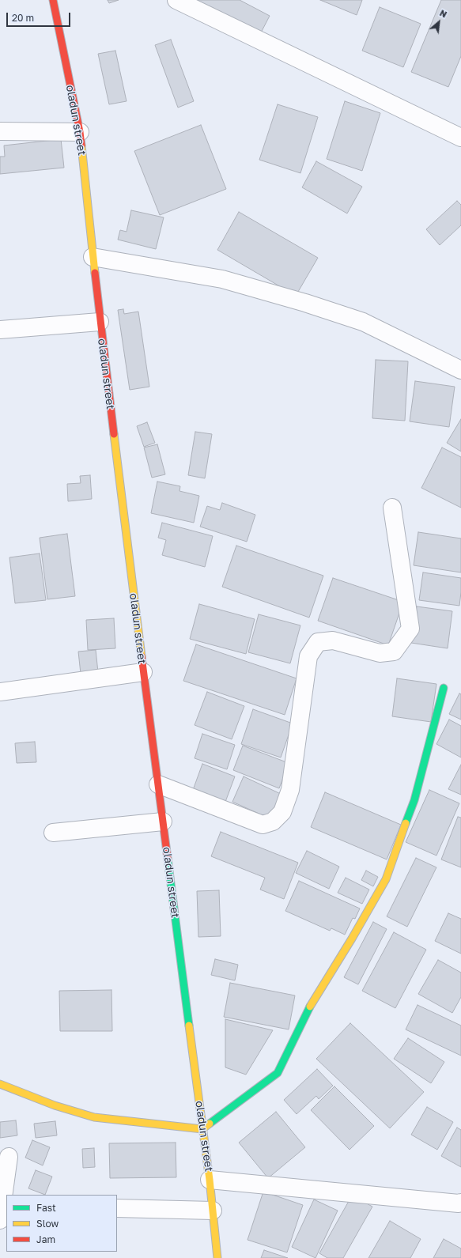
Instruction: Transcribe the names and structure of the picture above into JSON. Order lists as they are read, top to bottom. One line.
{"streets":{"street":["oladun street"]},"legend":["Fast","Slow","Jam"],"scale_bar":"20 m","north":"top right"}
